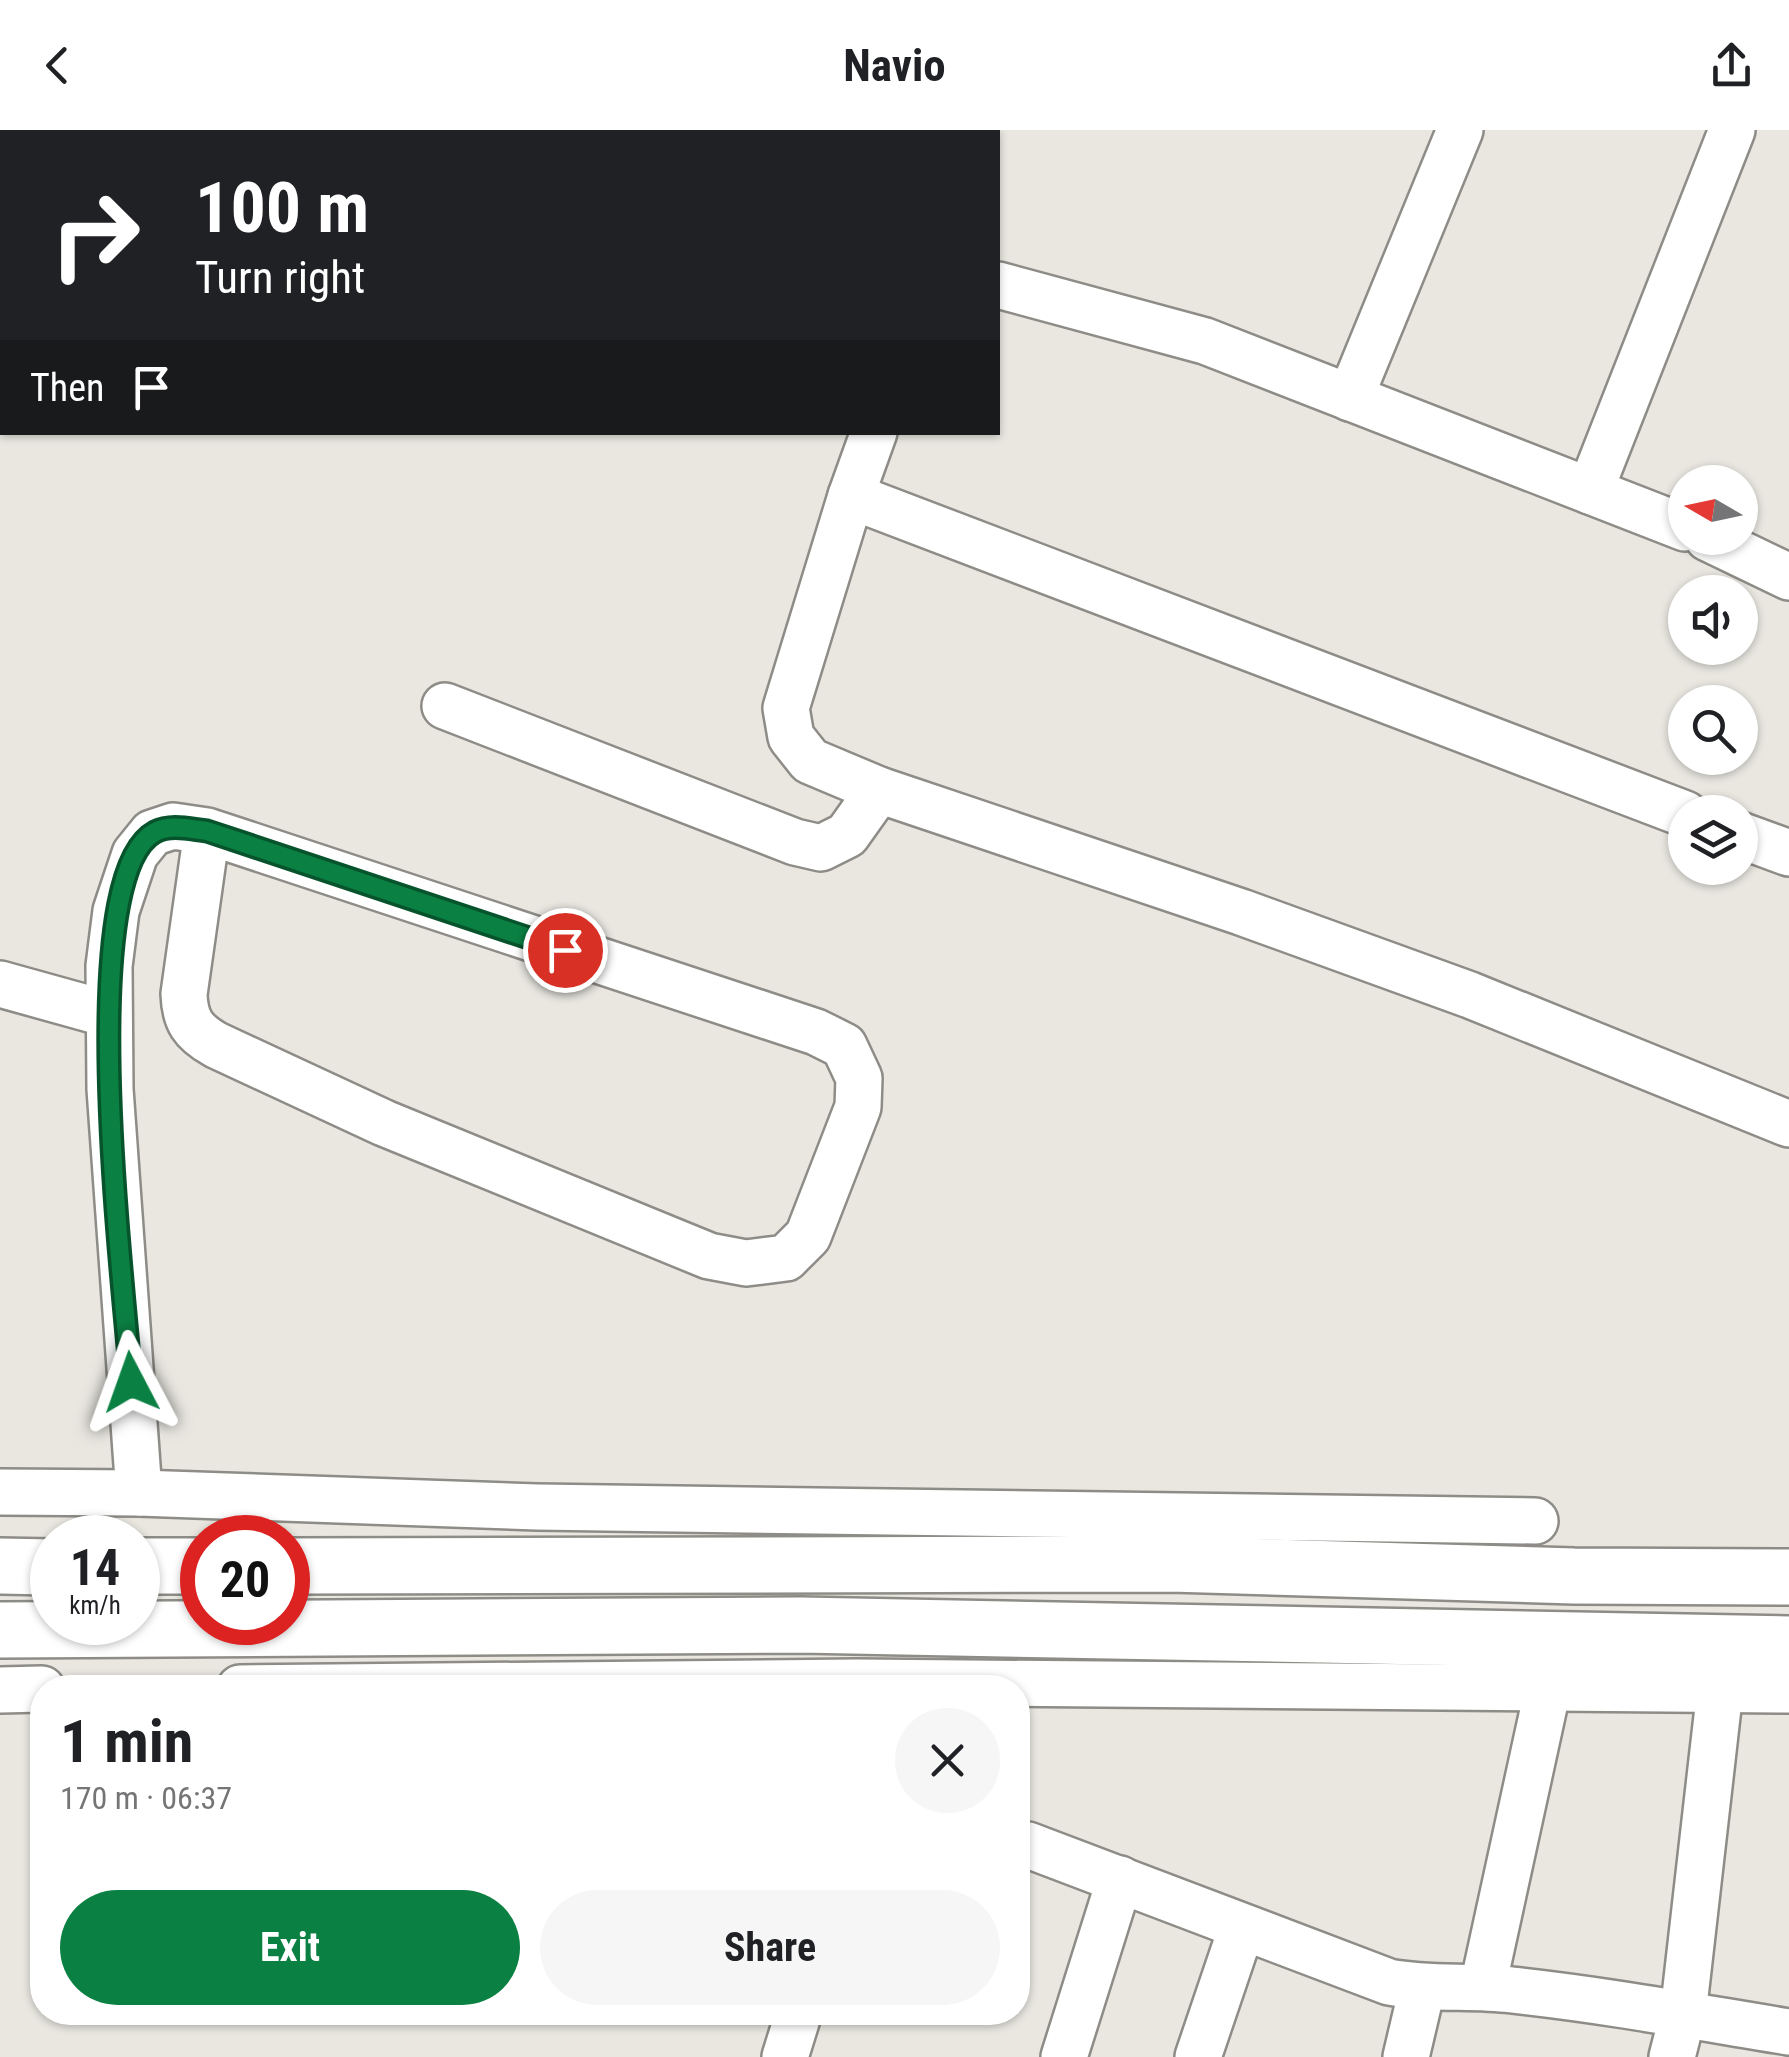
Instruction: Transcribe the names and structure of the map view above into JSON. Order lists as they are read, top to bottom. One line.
{"north":"left","page":{"header":"Navio","turn":["100 m","Turn right"],"then":"Then","speed":"14 km/h","limit":"20","heading":["1 min","170 m · 06:37"],"buttons":["Exit","Share"]}}
